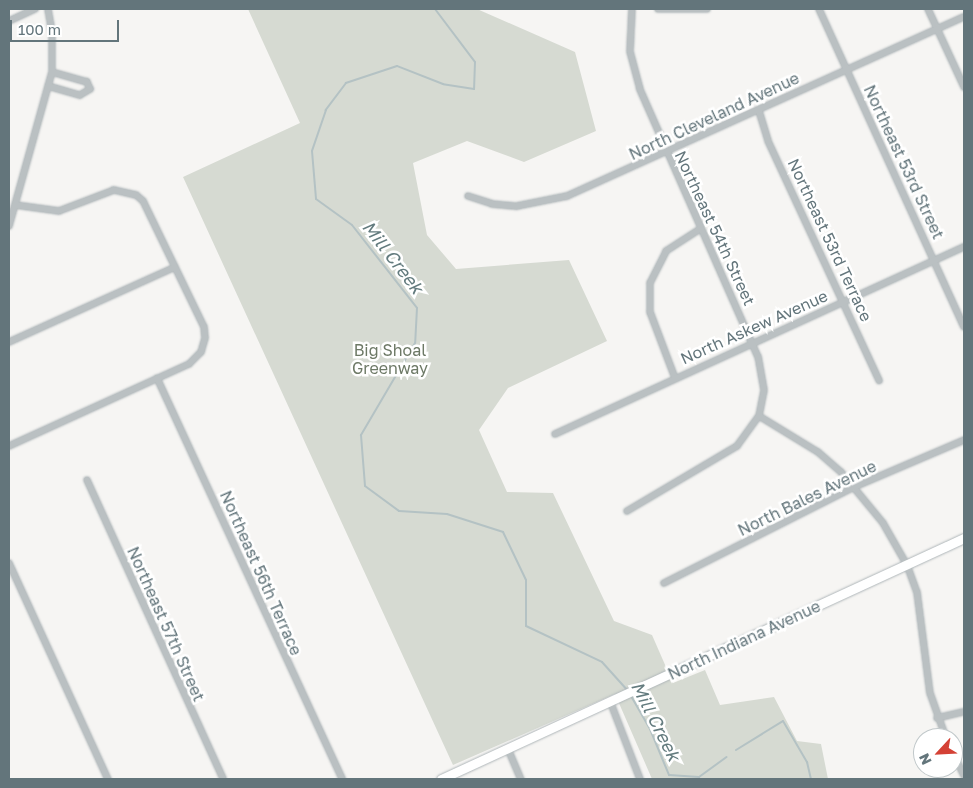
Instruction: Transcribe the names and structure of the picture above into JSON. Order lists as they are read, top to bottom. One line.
{"streets":{"street":["North Cleveland Avenue","Northeast 53rd Street","Northeast 54th Street","Northeast 53rd Terrace","North Askew Avenue","North Bales Avenue","Northeast 56th Terrace","Northeast 57th Street","North Indiana Avenue"]},"crossings":[["North Cleveland Avenue","Northeast 53rd Street"],["North Cleveland Avenue","Northeast 54th Street"],["North Cleveland Avenue","Northeast 53rd Terrace"],["Northeast 53rd Street","North Askew Avenue"],["Northeast 54th Street","North Askew Avenue"],["Northeast 53rd Terrace","North Askew Avenue"]],"water":["Mill Creek"],"parks":["Big Shoal Greenway"],"scale_bar":"100 m","north":"bottom left"}
